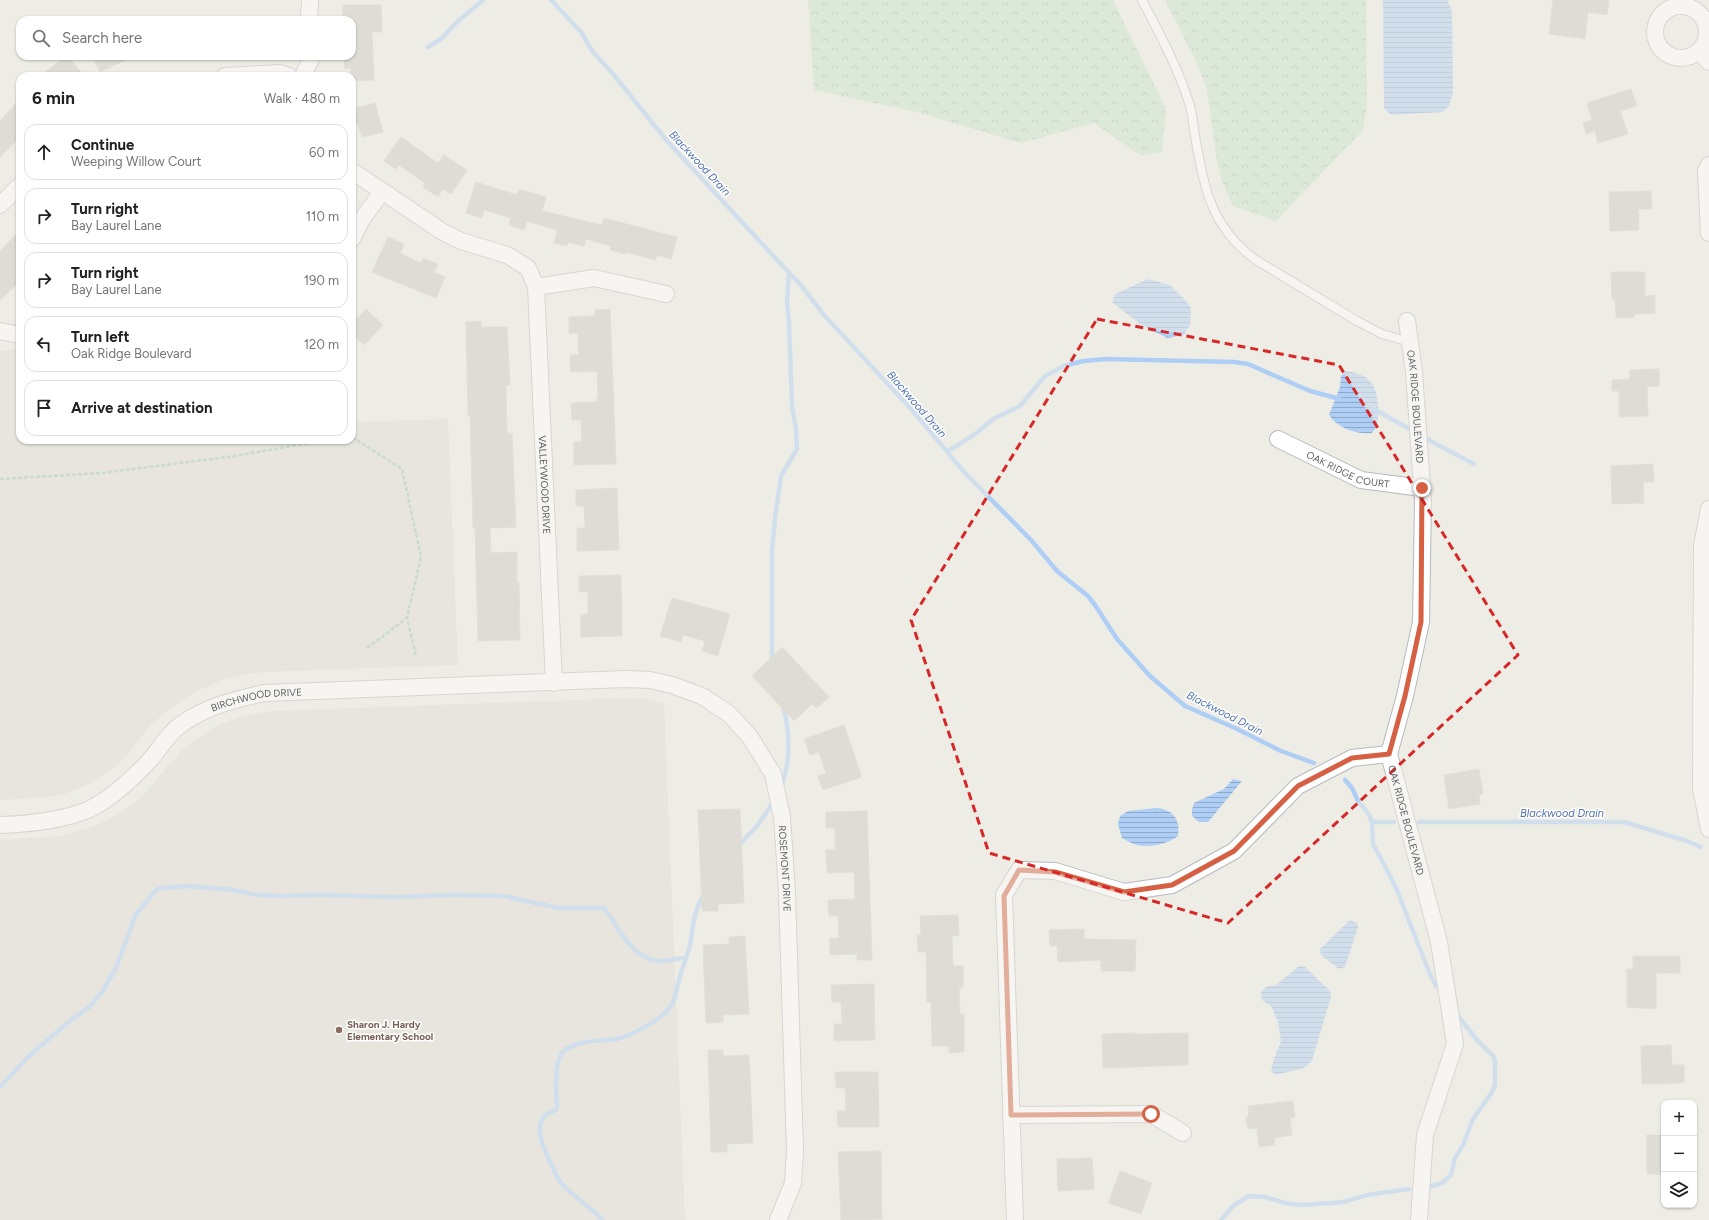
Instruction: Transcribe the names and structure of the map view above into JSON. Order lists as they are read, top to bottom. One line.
{"streets":{"street":["OAK RIDGE BOULEVARD","OAK RIDGE COURT","VALLEYWOOD DRIVE","BIRCHWOOD DRIVE","ROSEMONT DRIVE"]},"crossings":[["OAK RIDGE BOULEVARD","OAK RIDGE COURT"],["VALLEYWOOD DRIVE","BIRCHWOOD DRIVE"],["VALLEYWOOD DRIVE","ROSEMONT DRIVE"],["BIRCHWOOD DRIVE","ROSEMONT DRIVE"]],"water":["Blackwood Drain"],"places":["Sharon J. Hardy Elementary School"],"page":{"search":"Search here","heading":["6 min","Walk · 480 m"],"list":[["Continue","Weeping Willow Court","60 m"],["Turn right","Bay Laurel Lane","110 m"],["Turn right","Bay Laurel Lane","190 m"],["Turn left","Oak Ridge Boulevard","120 m"],"Arrive at destination"],"map_buttons":["+","−"]}}
